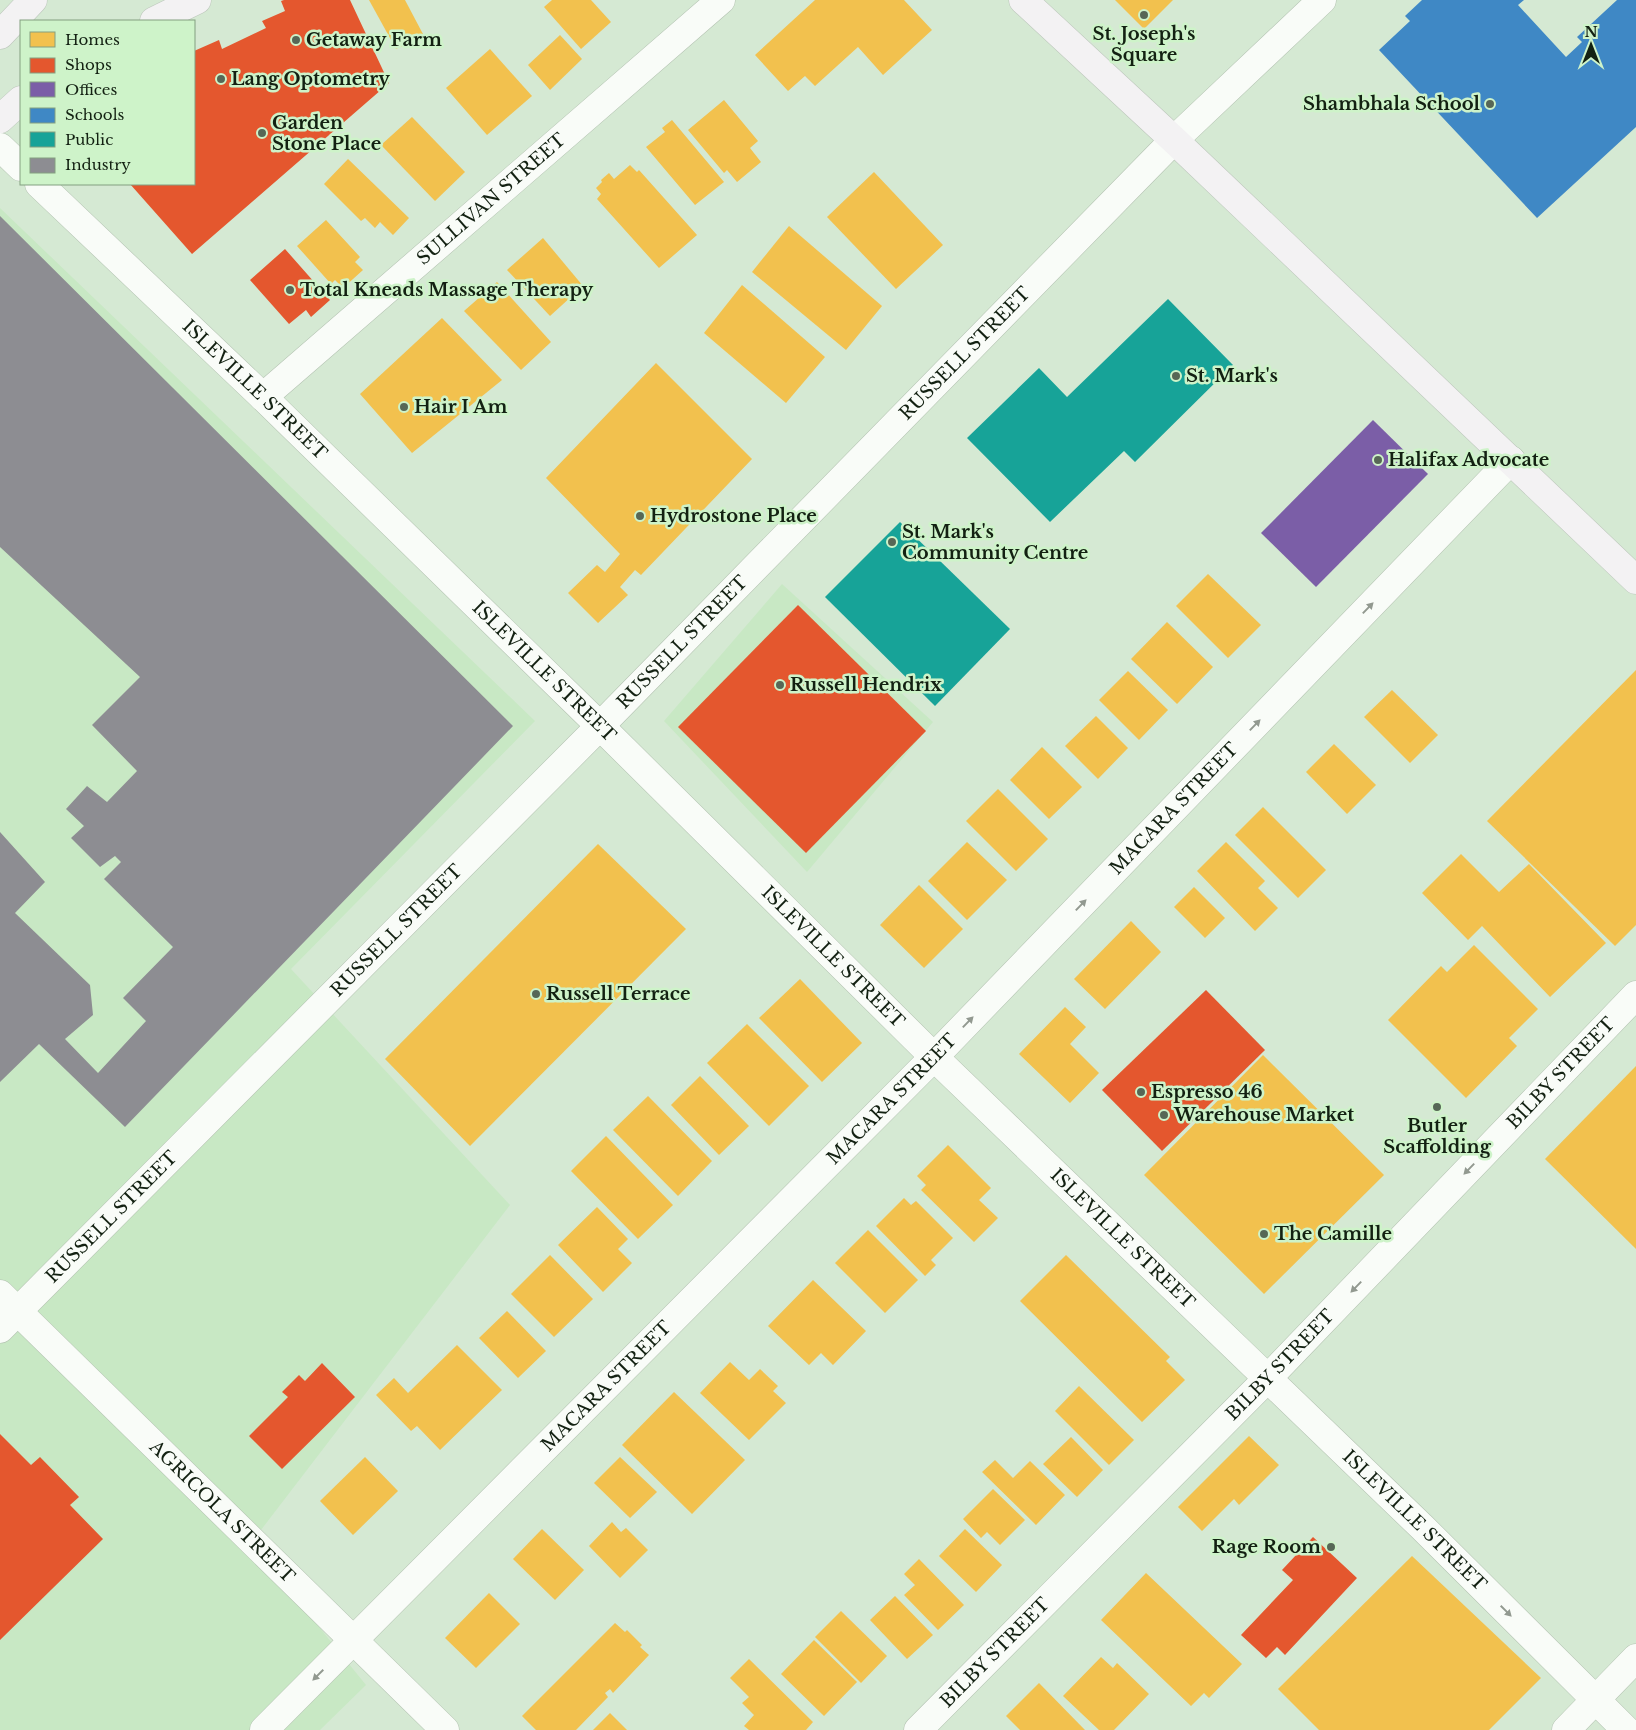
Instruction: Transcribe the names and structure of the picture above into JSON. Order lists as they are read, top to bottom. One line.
{"streets":{"street":["SULLIVAN STREET","RUSSELL STREET","ISLEVILLE STREET","MACARA STREET","BILBY STREET","AGRICOLA STREET"]},"crossings":[["SULLIVAN STREET","ISLEVILLE STREET"],["RUSSELL STREET","ISLEVILLE STREET"],["RUSSELL STREET","AGRICOLA STREET"],["ISLEVILLE STREET","MACARA STREET"],["ISLEVILLE STREET","BILBY STREET"],["MACARA STREET","AGRICOLA STREET"]],"one_way":["BILBY STREET"],"places":["St. Joseph's Square","Getaway Farm","Lang Optometry","Shambhala School","Garden Stone Place","Total Kneads Massage Therapy","St. Mark's","Hair I Am","Halifax Advocate","Hydrostone Place","St. Mark's Community Centre","Russell Hendrix","Russell Terrace","Espresso 46","Butler Scaffolding","Warehouse Market","The Camille","Rage Room"],"legend":["Homes","Shops","Offices","Schools","Public","Industry"],"north":"top"}
